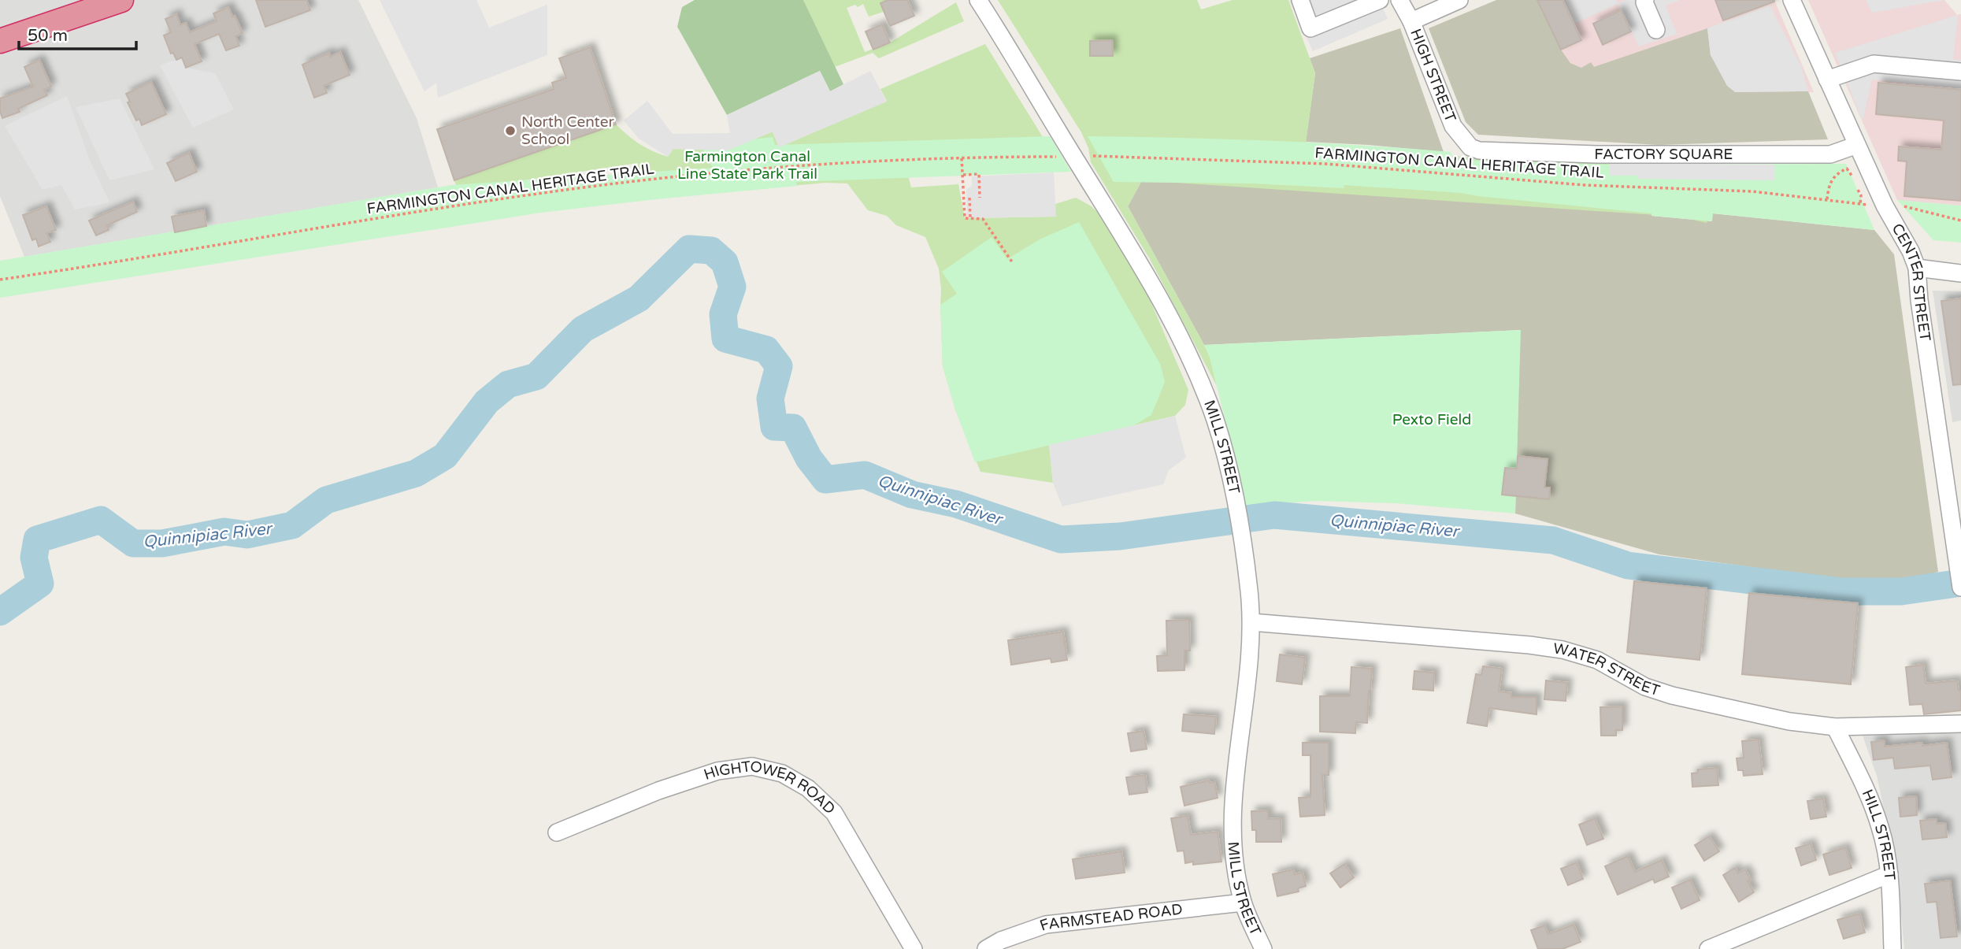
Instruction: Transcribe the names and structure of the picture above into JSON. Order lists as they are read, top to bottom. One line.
{"streets":{"street":["HIGH STREET","FACTORY SQUARE","CENTER STREET","MILL STREET","WATER STREET","HIGHTOWER ROAD","HILL STREET","FARMSTEAD ROAD"],"path":["FARMINGTON CANAL HERITAGE TRAIL"]},"crossings":[["HIGH STREET","FACTORY SQUARE"],["FACTORY SQUARE","CENTER STREET"],["MILL STREET","WATER STREET"],["MILL STREET","FARMSTEAD ROAD"],["WATER STREET","HILL STREET"]],"water":["Quinnipiac River"],"parks":["Farmington Canal Line State Park Trail","Pexto Field"],"places":["North Center School"],"scale_bar":"50 m"}
